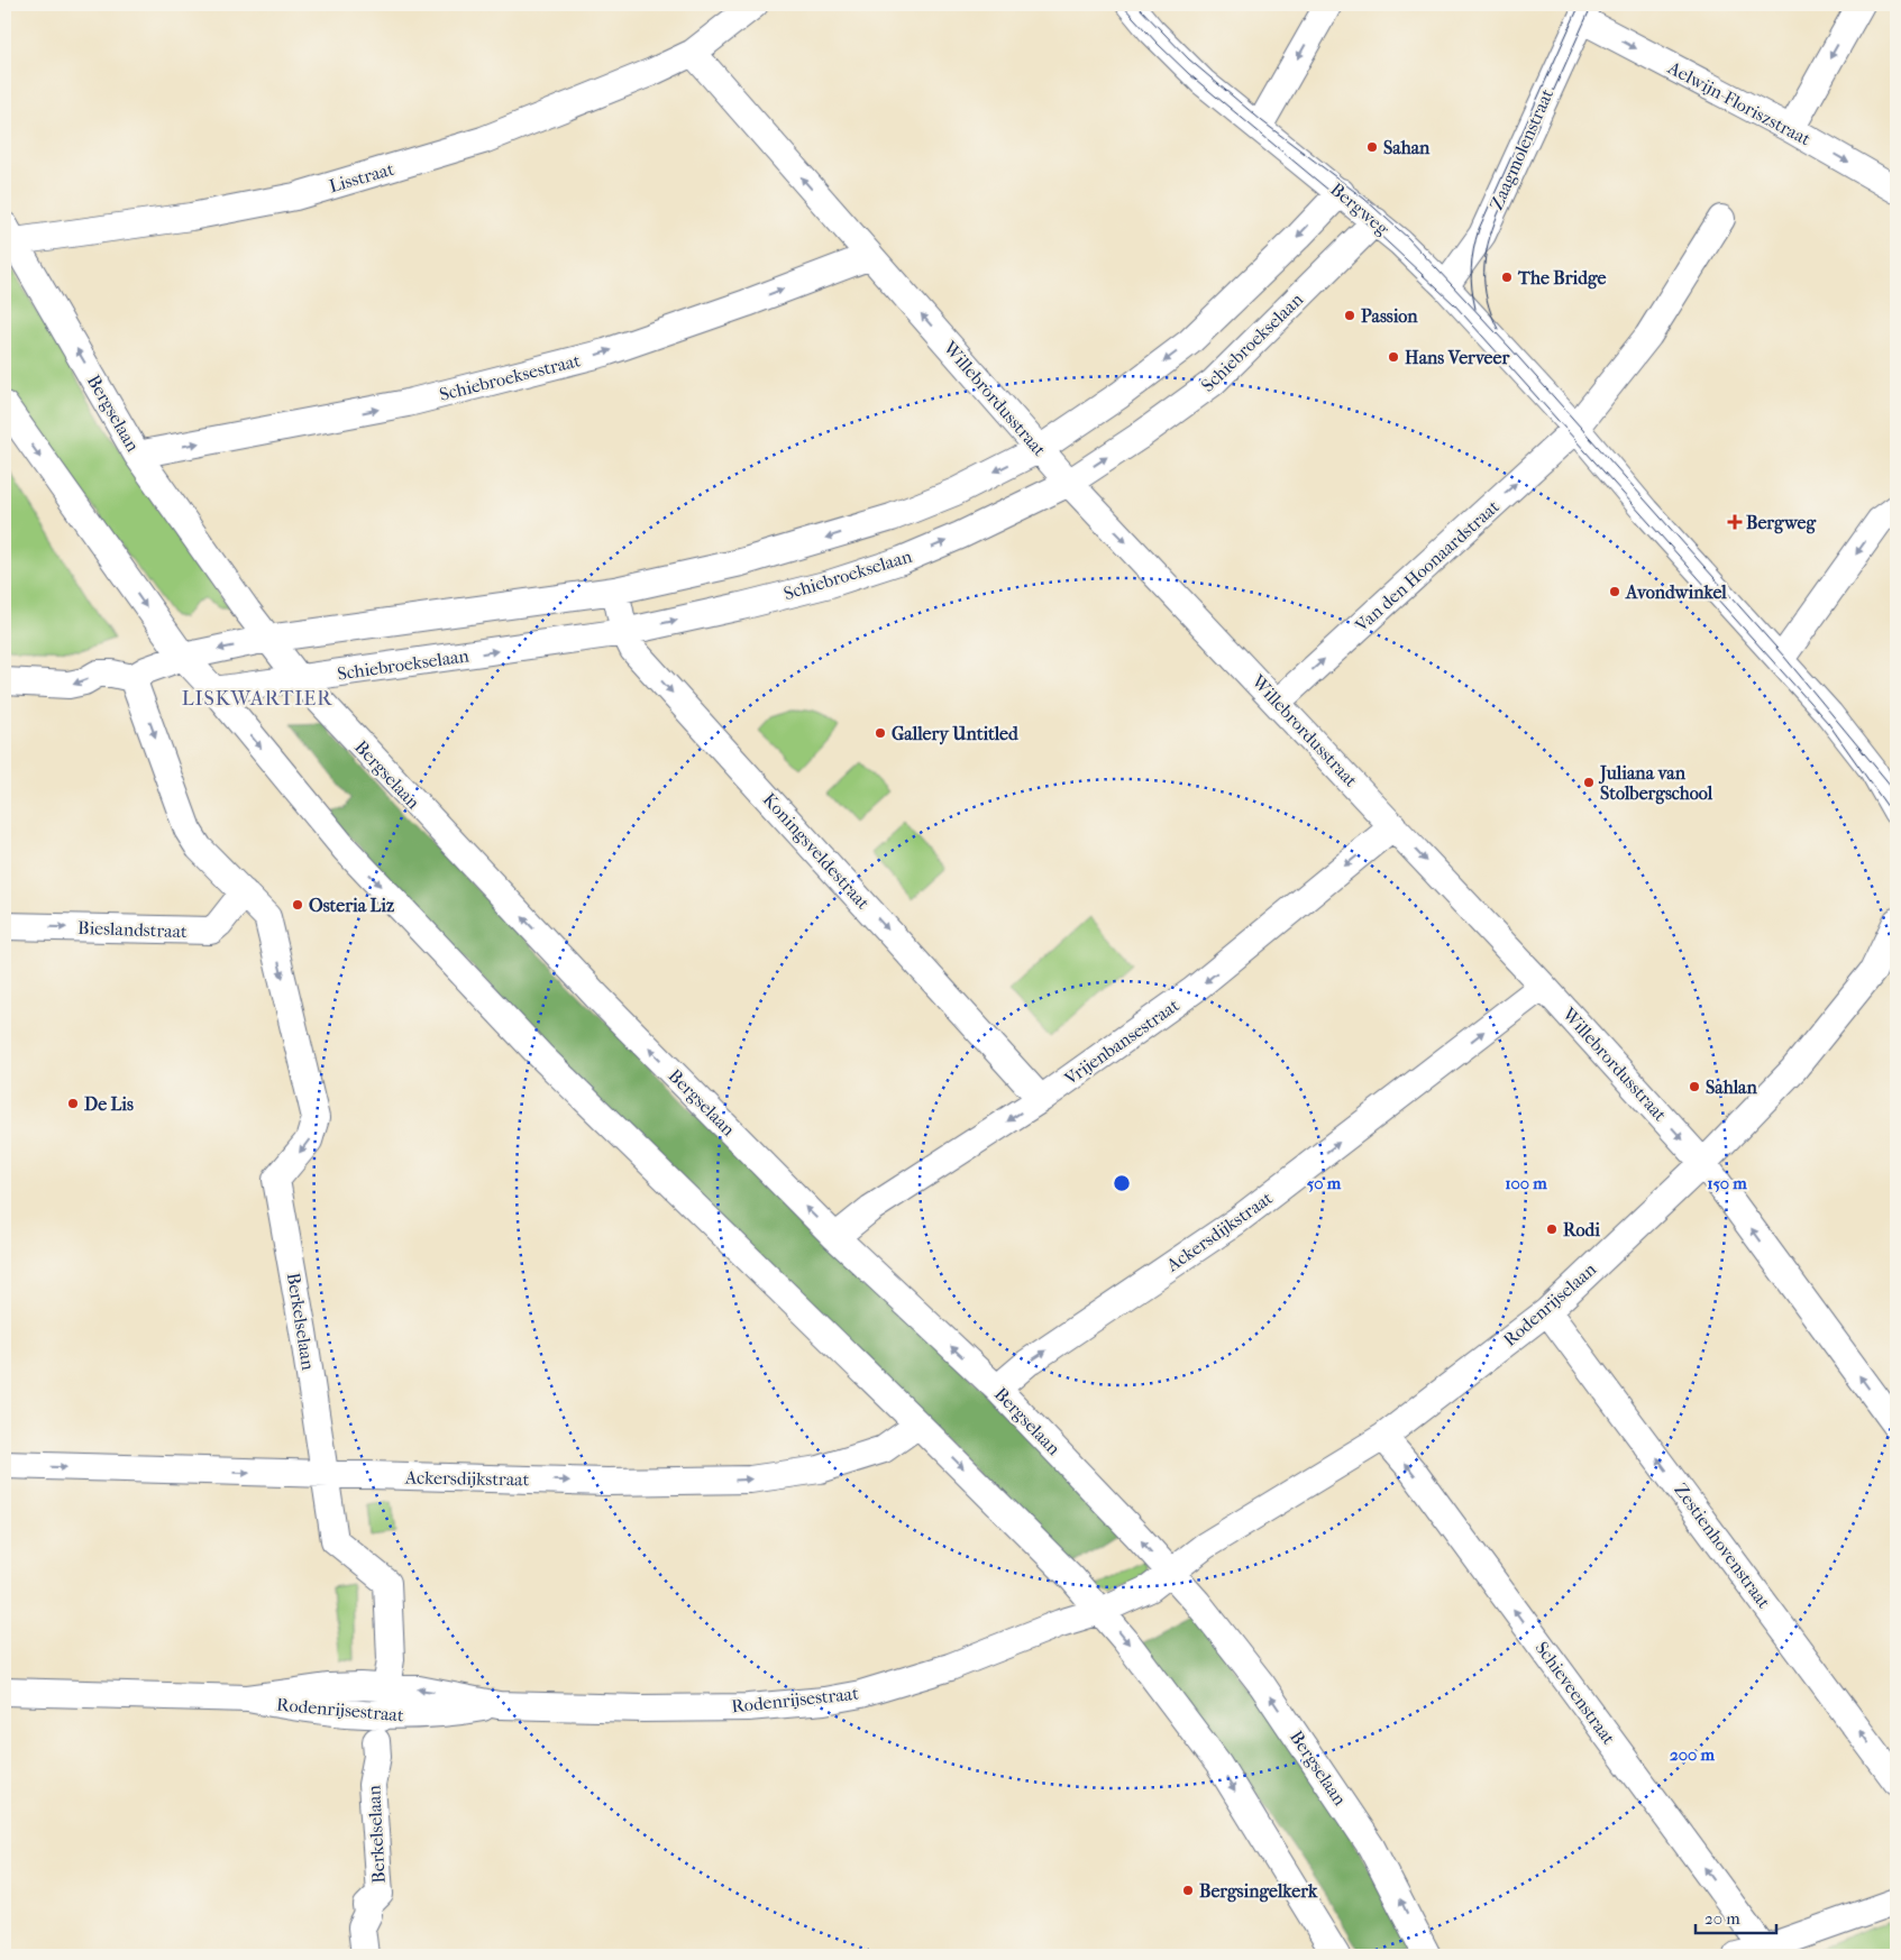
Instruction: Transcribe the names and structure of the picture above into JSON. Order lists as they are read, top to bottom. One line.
{"streets":{"street":["Aelwijn-Floriszstraat","Zaagmolenstraat","Lisstraat","Bergweg","Schiebroekselaan","Schiebroeksestraat","Willebrordusstraat","Bergselaan","Van den Hoonaardstraat","Koningsveldestraat","Bieslandstraat","Vrijenbansestraat","Ackersdijkstraat","Rodenrijselaan","Berkelselaan","Zestienhovenstraat","Schieveenstraat","Rodenrijsestraat"]},"crossings":[["Aelwijn-Floriszstraat","Zaagmolenstraat"],["Zaagmolenstraat","Bergweg"],["Lisstraat","Willebrordusstraat"],["Lisstraat","Bergselaan"],["Bergweg","Schiebroekselaan"],["Bergweg","Van den Hoonaardstraat"],["Schiebroekselaan","Willebrordusstraat"],["Schiebroekselaan","Bergselaan"],["Schiebroekselaan","Koningsveldestraat"],["Schiebroeksestraat","Willebrordusstraat"],["Schiebroeksestraat","Bergselaan"],["Willebrordusstraat","Van den Hoonaardstraat"],["Willebrordusstraat","Vrijenbansestraat"],["Willebrordusstraat","Ackersdijkstraat"],["Willebrordusstraat","Rodenrijselaan"],["Bergselaan","Vrijenbansestraat"],["Bergselaan","Ackersdijkstraat"],["Bergselaan","Rodenrijselaan"],["Bergselaan","Rodenrijsestraat"],["Koningsveldestraat","Vrijenbansestraat"],["Bieslandstraat","Berkelselaan"],["Ackersdijkstraat","Berkelselaan"],["Rodenrijselaan","Zestienhovenstraat"],["Rodenrijselaan","Schieveenstraat"],["Rodenrijselaan","Rodenrijsestraat"],["Berkelselaan","Rodenrijsestraat"]],"one_way":["Aelwijn-Floriszstraat","Van den Hoonaardstraat","Koningsveldestraat","Bieslandstraat","Vrijenbansestraat","Ackersdijkstraat","Berkelselaan","Zestienhovenstraat","Schieveenstraat"],"districts":["LISKWARTIER"],"places":{"other":["Sahan","The Bridge","Passion","Hans Verveer","Avondwinkel","Gallery Untitled","Juliana van Stolbergschool","Osteria Liz","Sahlan","De Lis","Rodi","Bergsingelkerk"],"health":["Bergweg"]},"scale_bar":"20 m","rings":["50 m","100 m","150 m","200 m"]}
